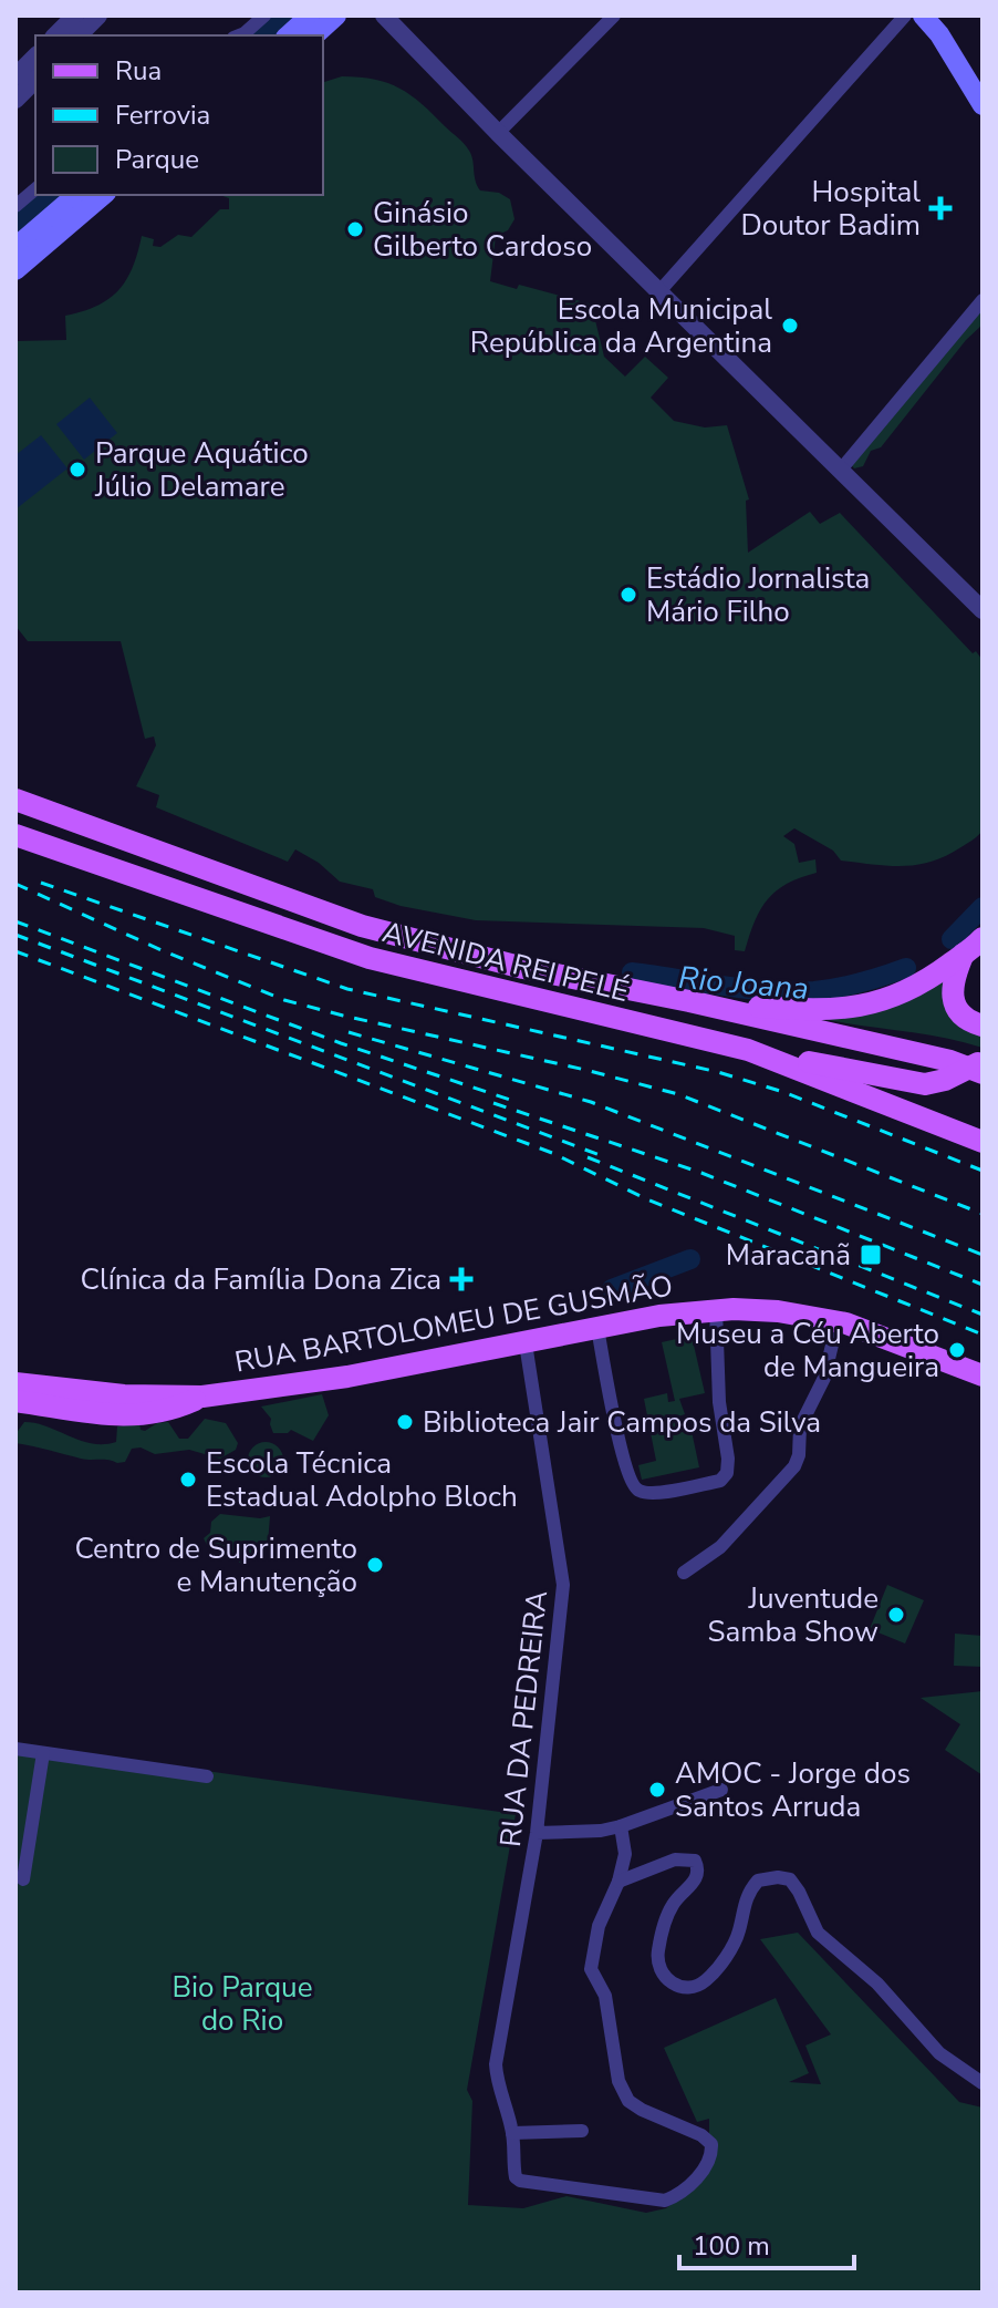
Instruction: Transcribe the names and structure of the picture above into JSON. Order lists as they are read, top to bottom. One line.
{"streets":{"main road":["AVENIDA REI PELÉ","RUA BARTOLOMEU DE GUSMÃO"],"street":["RUA DA PEDREIRA"]},"crossings":[["RUA BARTOLOMEU DE GUSMÃO","RUA DA PEDREIRA"]],"water":["Rio Joana"],"parks":["Bio Parque do Rio"],"places":{"health":["Hospital Doutor Badim","Clínica da Família Dona Zica"],"other":["Ginásio Gilberto Cardoso","Escola Municipal República da Argentina","Parque Aquático Júlio Delamare","Estádio Jornalista Mário Filho","Museu a Céu Aberto de Mangueira","Biblioteca Jair Campos da Silva","Escola Técnica Estadual Adolpho Bloch","Centro de Suprimento e Manutenção","Juventude Samba Show","AMOC - Jorge dos Santos Arruda"],"transit":["Maracanã"]},"legend":["Rua","Ferrovia","Parque"],"scale_bar":"100 m"}
